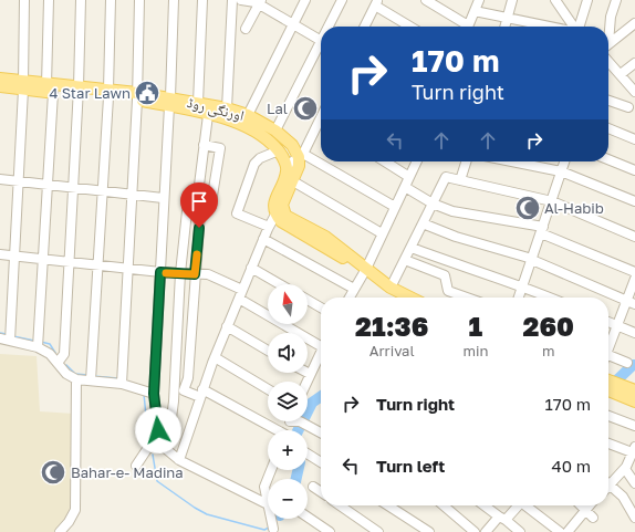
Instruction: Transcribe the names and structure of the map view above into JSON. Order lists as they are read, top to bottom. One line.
{"streets":{"main road":["اورنگی روڈ"]},"places":{"public building":["4 Star Lawn"],"mosque":["Lal","Al-Habib","Bahar-e- Madina"]},"north":"top","page":{"turn":["170 m","Turn right"],"map_buttons":["+","−"],"eta":["21:36","Arrival","1","min","260","m"],"list":[{"name":"Turn right","value":"170 m"},{"name":"Turn left","value":"40 m"}]}}
